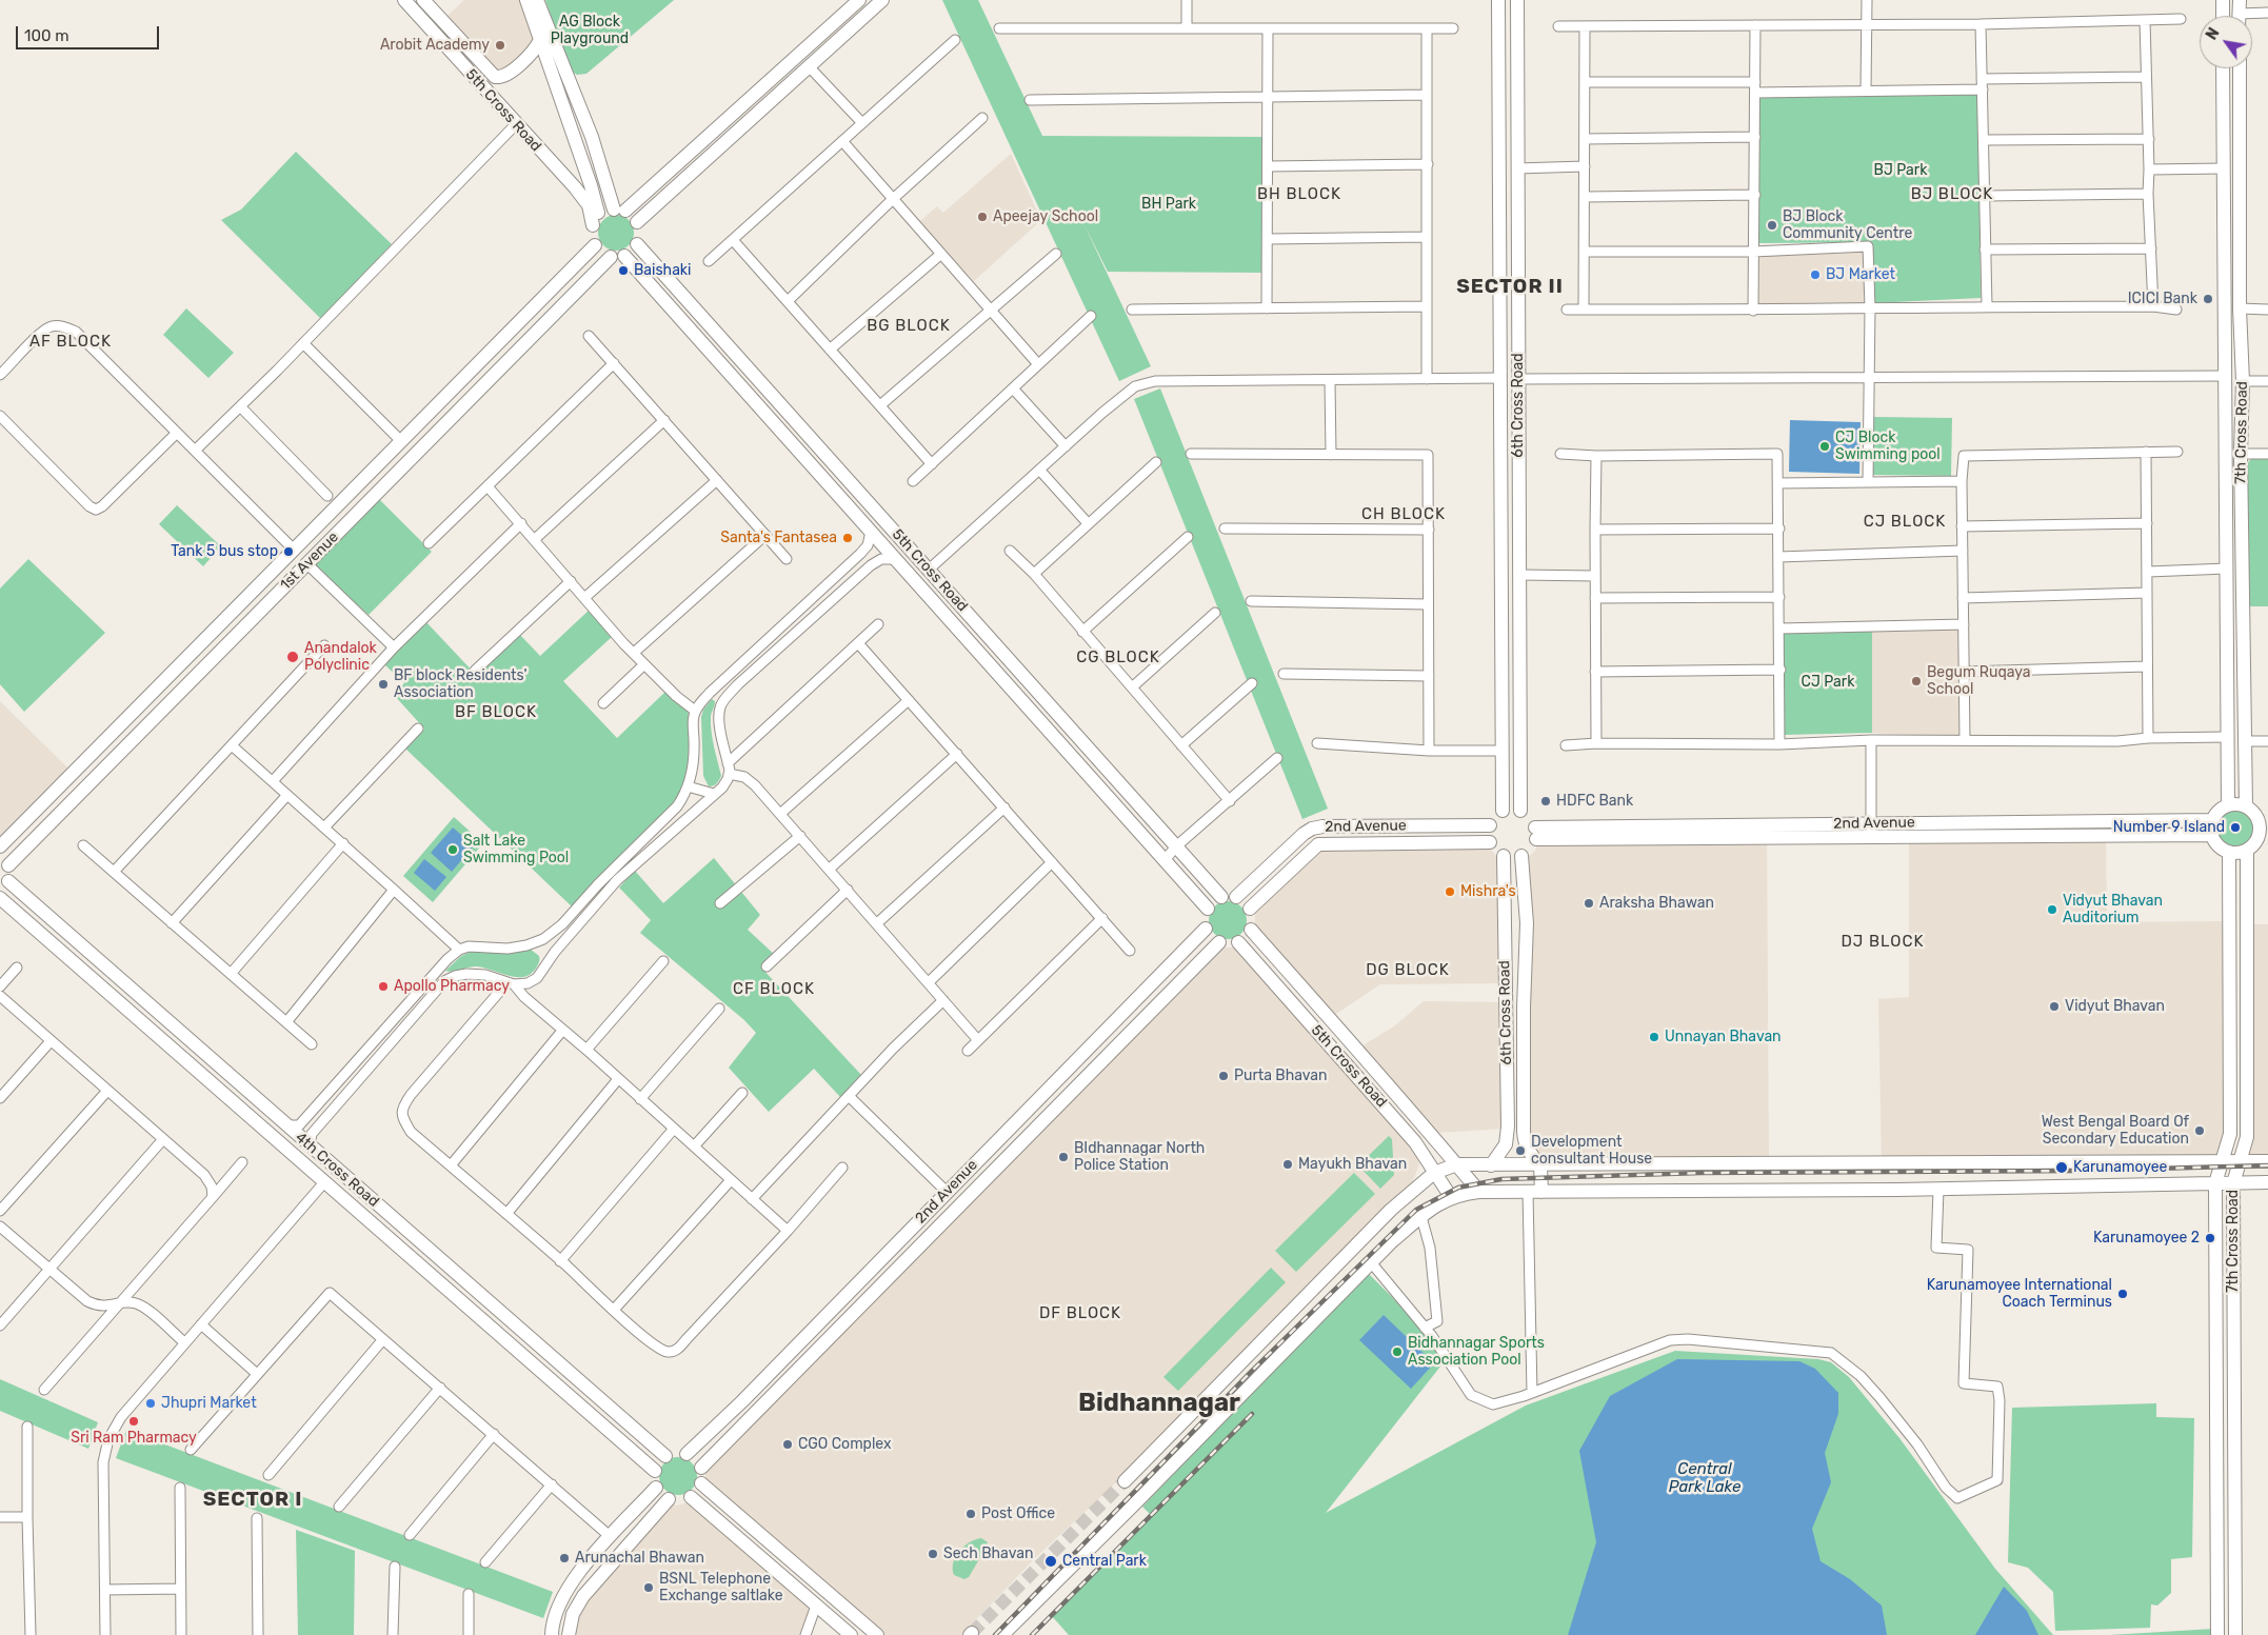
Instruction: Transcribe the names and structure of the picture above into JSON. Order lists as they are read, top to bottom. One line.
{"streets":{"street":["5th Cross Road","6th Cross Road","7th Cross Road","1st Avenue","2nd Avenue","4th Cross Road"]},"crossings":[["5th Cross Road","1st Avenue"],["5th Cross Road","2nd Avenue"],["6th Cross Road","2nd Avenue"],["7th Cross Road","2nd Avenue"],["2nd Avenue","4th Cross Road"]],"districts":["BH BLOCK","BJ BLOCK","SECTOR II","BG BLOCK","AF BLOCK","CH BLOCK","CJ BLOCK","CG BLOCK","BF BLOCK","DJ BLOCK","DG BLOCK","CF BLOCK","DF BLOCK","Bidhannagar","SECTOR I"],"water":["Central Park Lake"],"parks":["AG Block Playground","BJ Park","BH Park","CJ Park"],"places":["Arobit Academy","Apeejay School","BJ Block Community Centre","Baishaki","BJ Market","ICICI Bank","CJ Block Swimming pool","Santa's Fantasea","Tank 5 bus stop","Anandalok Polyclinic","Begum Ruqaya School","BF block Residents' Association","HDFC Bank","Number 9 Island","Salt Lake Swimming Pool","Mishra's","Araksha Bhawan","Vidyut Bhavan Auditorium","Apollo Pharmacy","Vidyut Bhavan","Unnayan Bhavan","Purta Bhavan","West Bengal Board Of Secondary Education","Development consultant House","BIdhannagar North Police Station","Mayukh Bhavan","Karunamoyee","Karunamoyee 2","Karunamoyee International Coach Terminus","Bidhannagar Sports Association Pool","Jhupri Market","Sri Ram Pharmacy","CGO Complex","Post Office","Sech Bhavan","Arunachal Bhawan","Central Park","BSNL Telephone Exchange saltlake"],"scale_bar":"100 m","north":"top left"}
